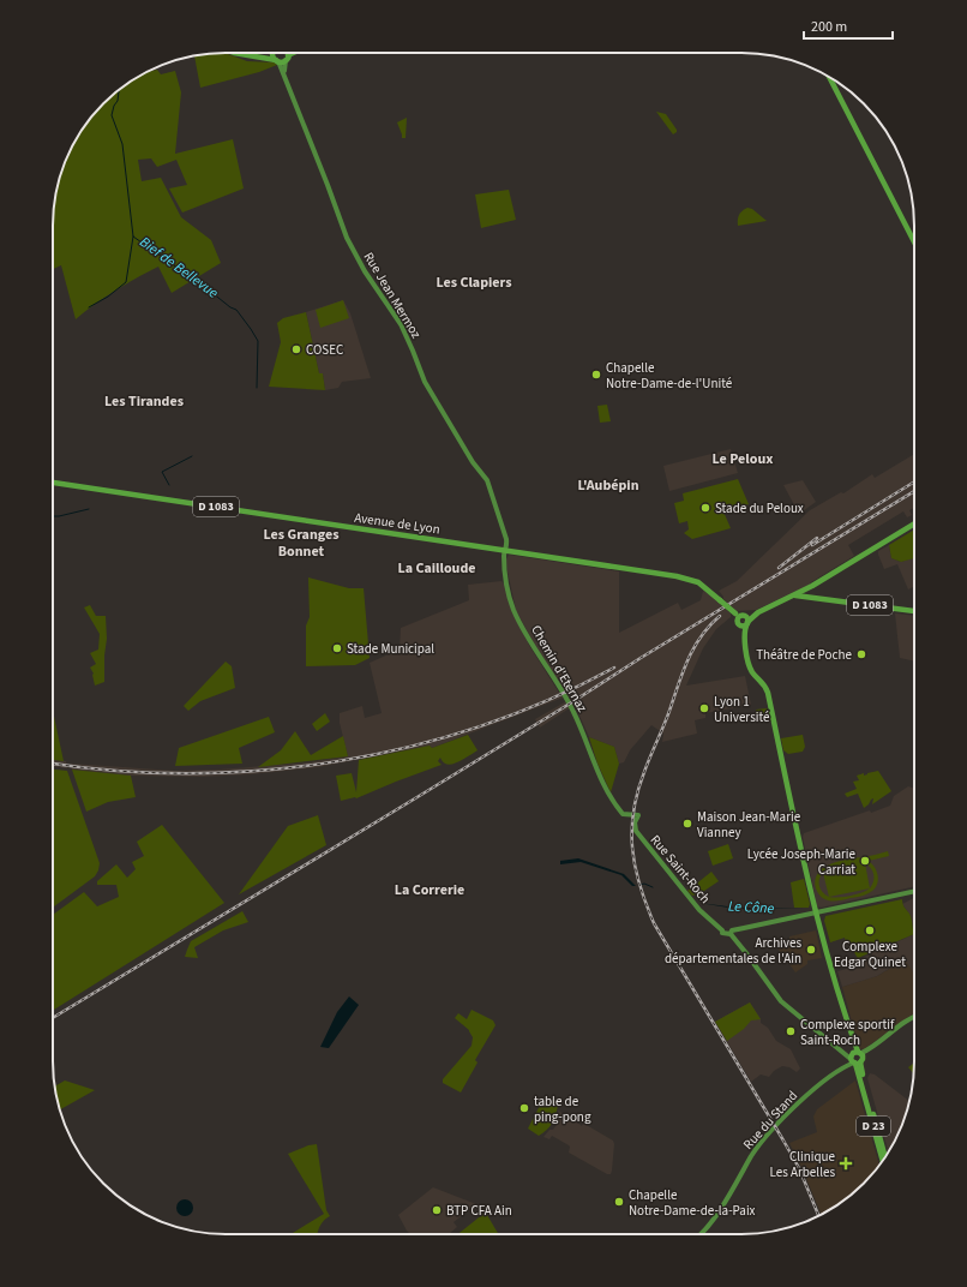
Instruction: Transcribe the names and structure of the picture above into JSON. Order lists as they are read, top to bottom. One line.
{"streets":{"main road":["D 1083","Avenue de Lyon","D 23"],"street":["Rue Jean Mermoz","Chemin d'Eternaz","Rue Saint-Roch","Rue du Stand"]},"crossings":[["Rue Jean Mermoz","Avenue de Lyon"],["Rue Jean Mermoz","Chemin d'Eternaz"],["D 1083","Avenue de Lyon"],["Avenue de Lyon","Chemin d'Eternaz"],["Chemin d'Eternaz","Rue Saint-Roch"],["Rue du Stand","D 23"]],"districts":["Les Clapiers","Les Tirandes","Le Peloux","L'Aubépin","Les Granges Bonnet","La Cailloude","La Correrie"],"water":["Bief de Bellevue","Le Cône"],"places":{"other":["COSEC","Chapelle Notre-Dame-de-l'Unité","Stade du Peloux","Stade Municipal","Théâtre de Poche","Lyon 1 Université","Maison Jean-Marie Vianney","Lycée Joseph-Marie Carriat","Complexe Edgar Quinet","Archives départementales de l'Ain","Complexe sportif Saint-Roch","table de ping-pong","Chapelle Notre-Dame-de-la-Paix","BTP CFA Ain"],"health":["Clinique Les Arbelles"]},"scale_bar":"200 m"}
